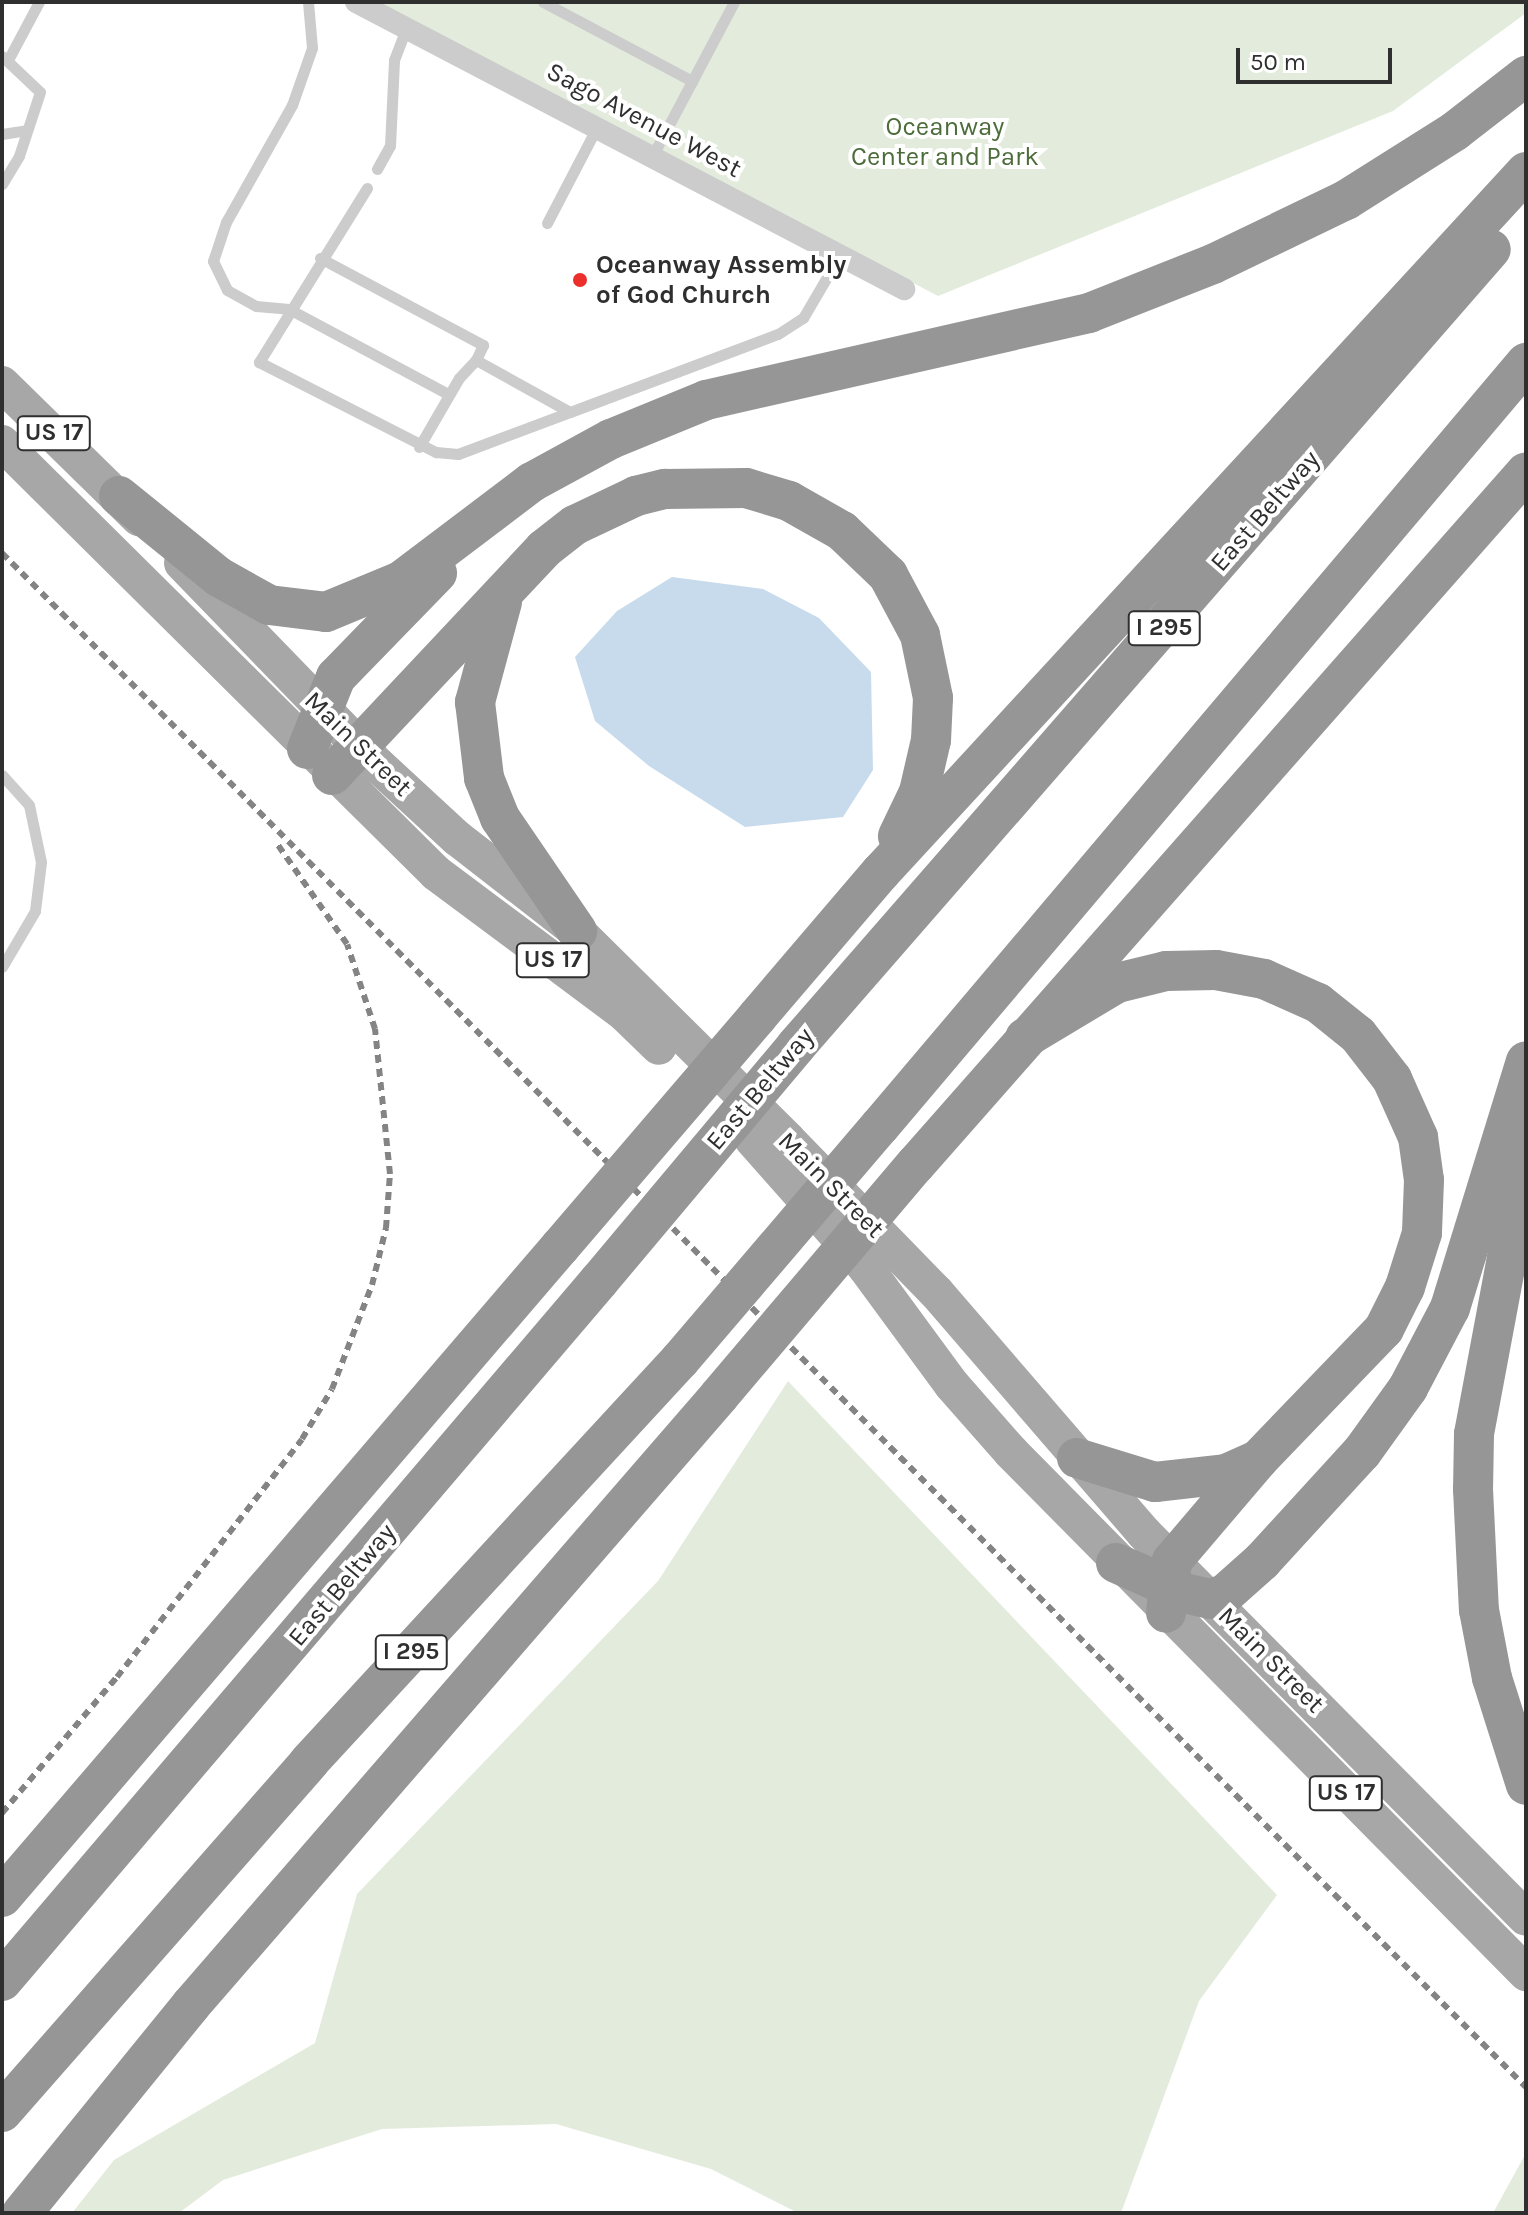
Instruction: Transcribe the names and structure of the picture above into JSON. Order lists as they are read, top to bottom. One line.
{"streets":{"highway":["East Beltway","I 295"],"main road":["US 17","Main Street"],"street":["Sago Avenue West"]},"parks":["Oceanway Center and Park"],"places":["Oceanway Assembly of God Church"],"scale_bar":"50 m"}
